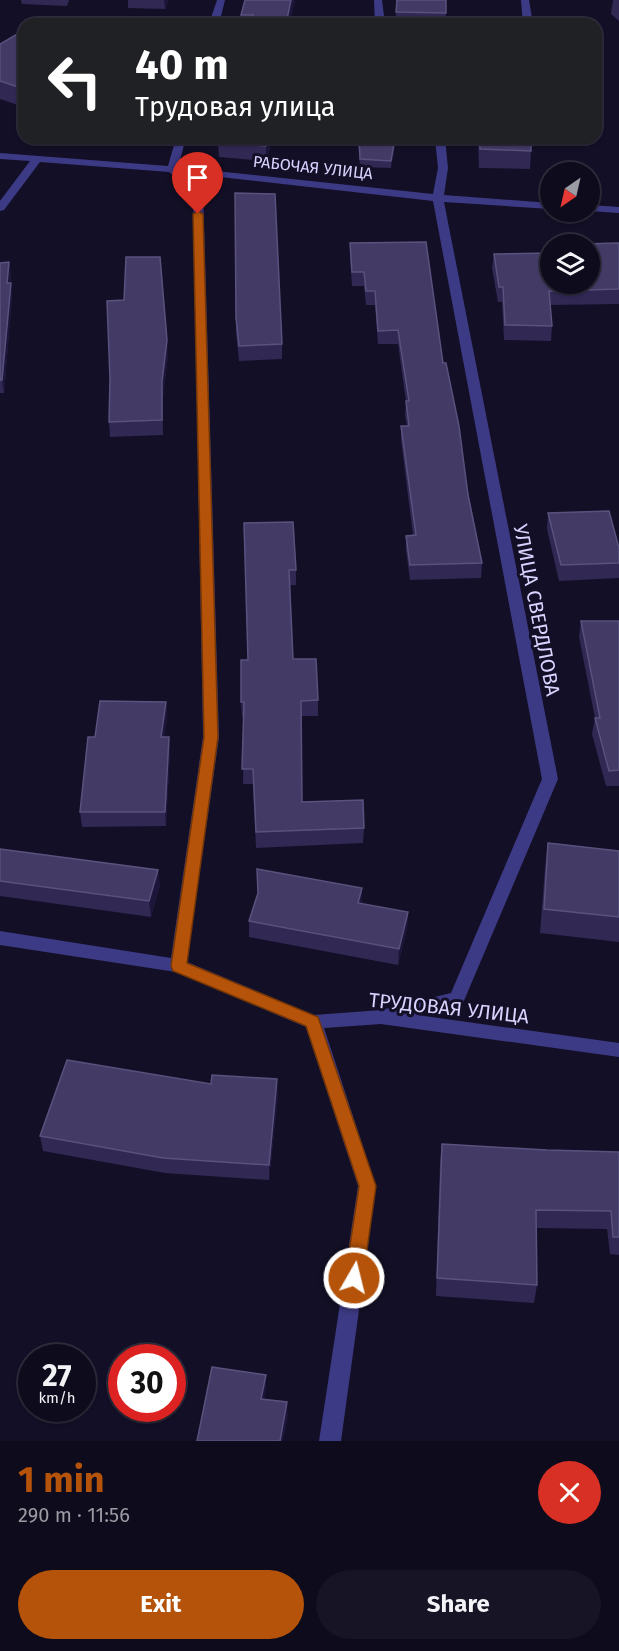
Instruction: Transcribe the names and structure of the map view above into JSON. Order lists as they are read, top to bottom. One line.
{"streets":{"street":["РАБОЧАЯ УЛИЦА","УЛИЦА СВЕРДЛОВА","ТРУДОВАЯ УЛИЦА"]},"crossings":[["РАБОЧАЯ УЛИЦА","УЛИЦА СВЕРДЛОВА"],["УЛИЦА СВЕРДЛОВА","ТРУДОВАЯ УЛИЦА"]],"north":"bottom left","page":{"turn":["40 m","Трудовая улица"],"speed":"27 km/h","limit":"30","heading":["1 min","290 m · 11:56"],"buttons":["Exit","Share"]}}
